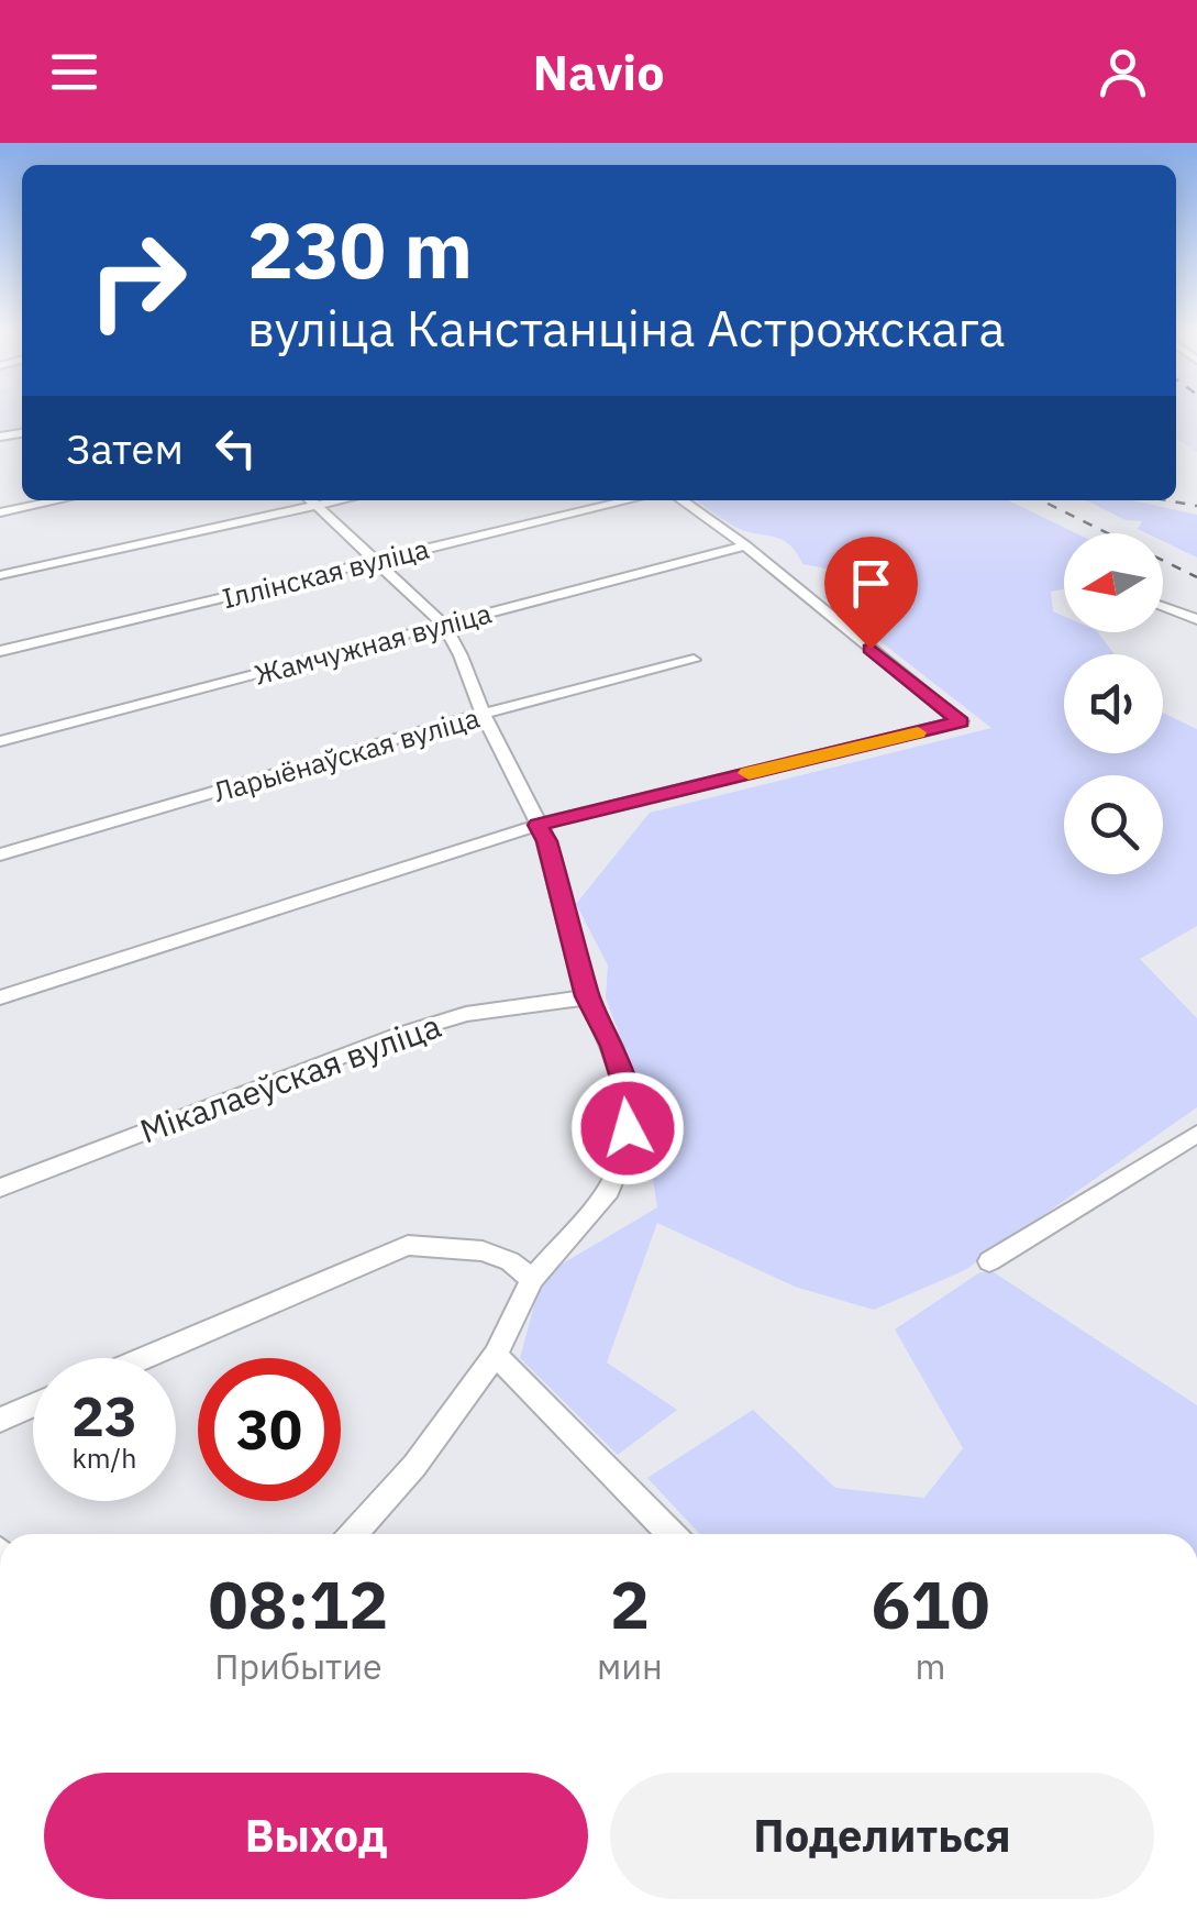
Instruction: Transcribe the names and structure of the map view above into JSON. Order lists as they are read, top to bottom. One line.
{"streets":{"street":["Іллінская вуліца","Жамчужная вуліца","Ларыёнаўская вуліца","Мікалаеўская вуліца"]},"north":"left","page":{"header":"Navio","turn":["230 m","вуліца Канстанціна Астрожскага"],"then":"Затем","speed":"23 km/h","limit":"30","eta":["08:12","Прибытие","2","мин","610","m"],"buttons":["Выход","Поделиться"]}}
